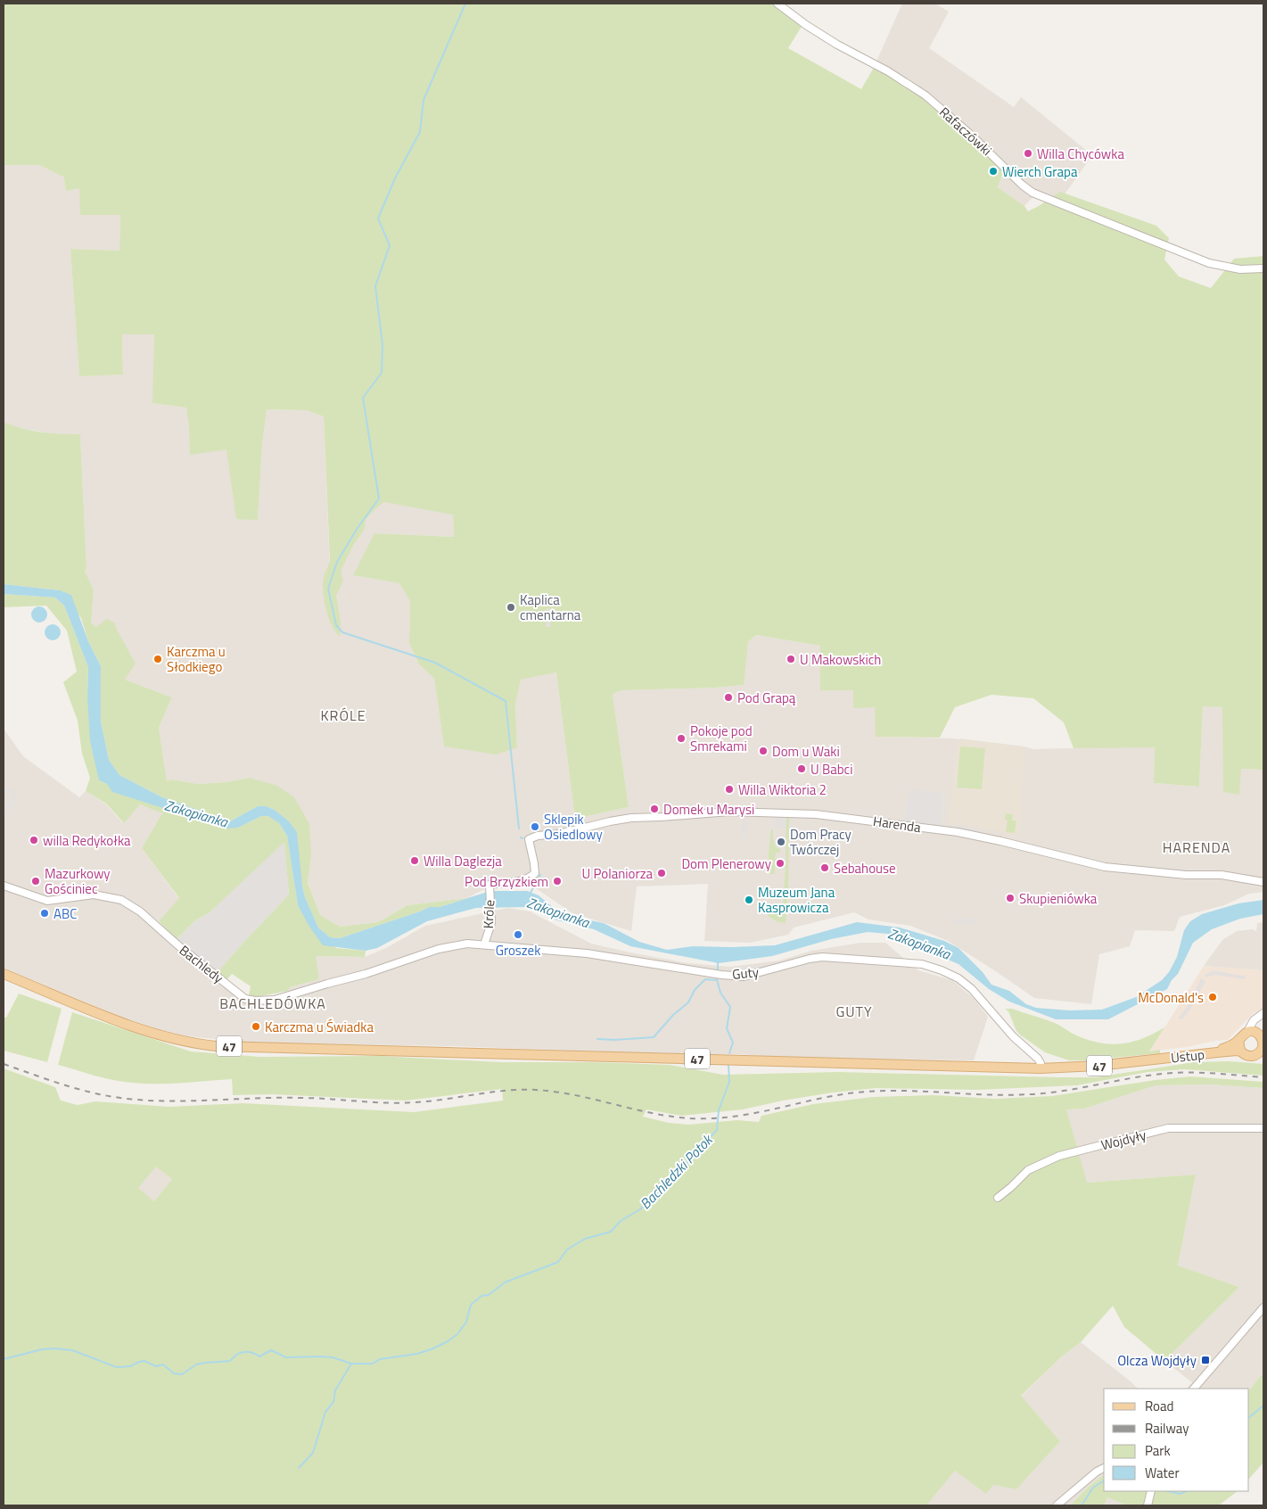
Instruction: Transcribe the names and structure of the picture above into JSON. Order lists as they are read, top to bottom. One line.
{"streets":{"main road":["47","Ustup"],"street":["Rafaczówki","Harenda","Króle","Bachledy","Guty","Wojdyły"]},"crossings":[["Harenda","Króle"],["Króle","Guty"],["Bachledy","Guty"],["Guty","47"],["Guty","Ustup"],["47","Ustup"]],"districts":["KRÓLE","HARENDA","BACHLEDÓWKA","GUTY"],"water":["Zakopianka","Bachledzki Potok"],"places":{"other":["Willa Chycówka","Wierch Grapa","Kaplica cmentarna","Karczma u Słodkiego","U Makowskich","Pod Grapą","Pokoje pod Smrekami","Dom u Waki","U Babci","Willa Wiktoria 2","Domek u Marysi","Sklepik Osiedlowy","willa Redykołka","Dom Pracy Twórczej","Willa Daglezja","Dom Plenerowy","Sebahouse","U Polaniorza","Mazurkowy Gościniec","Pod Brzyzkiem","Skupieniówka","Muzeum Jana Kasprowicza","ABC","Groszek","McDonald's","Karczma u Świadka"],"transit":["Olcza Wojdyły"]},"legend":["Road","Railway","Park","Water"]}
